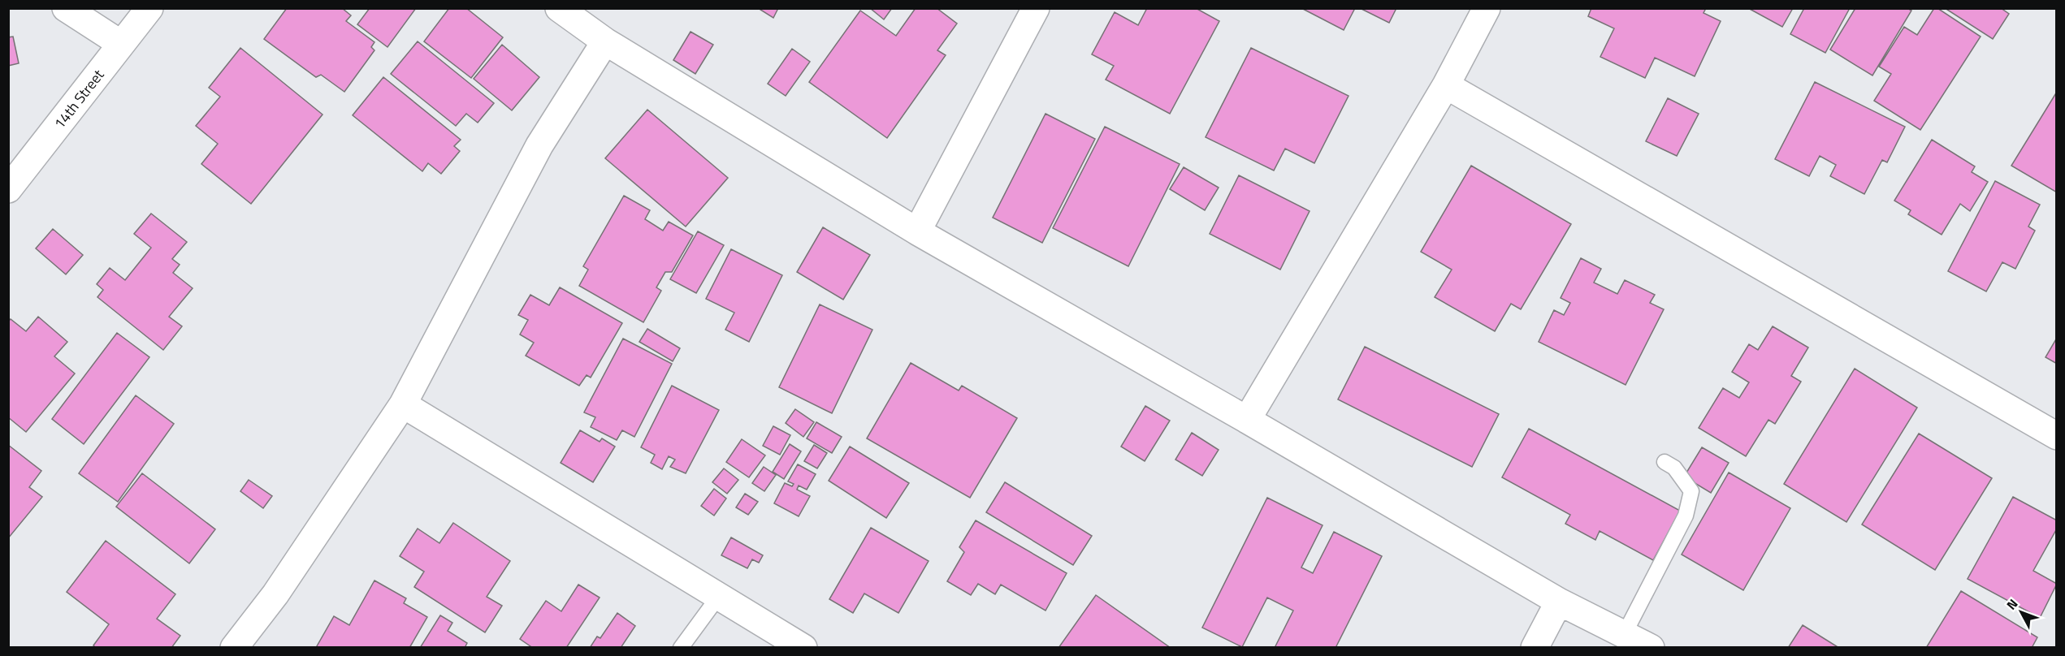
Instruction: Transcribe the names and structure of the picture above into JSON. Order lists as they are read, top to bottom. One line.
{"streets":{"street":["14th Street"]},"north":"top left"}
